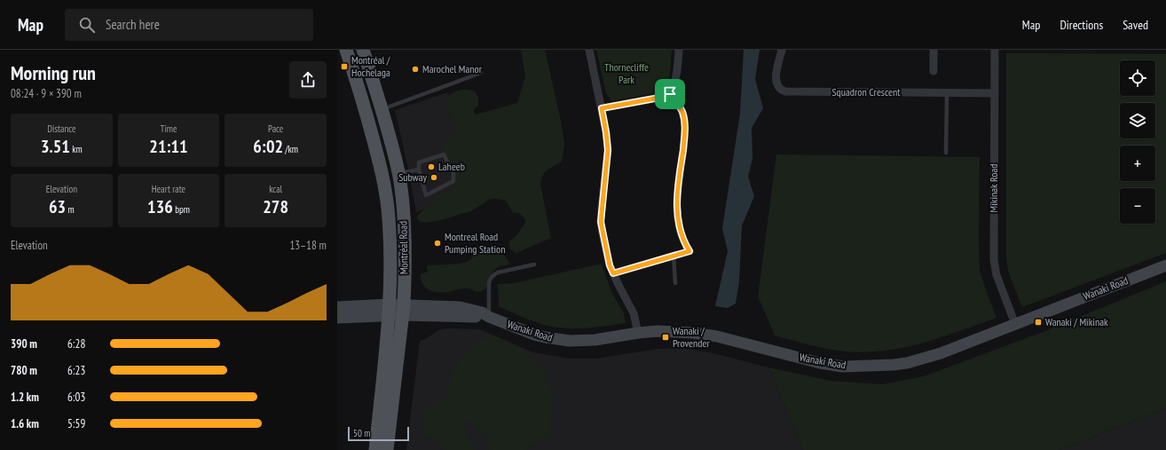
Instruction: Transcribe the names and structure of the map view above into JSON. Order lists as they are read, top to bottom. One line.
{"streets":{"main road":["Montréal Road"],"street":["Squadron Crescent","Mikinak Road","Wanaki Road"]},"crossings":[["Squadron Crescent","Mikinak Road"],["Mikinak Road","Wanaki Road"],["Montréal Road","Wanaki Road"]],"parks":["Thornecliffe Park"],"places":{"transit":["Montréal / Hochelaga","Wanaki / Mikinak","Wanaki / Provender"],"other":["Marochel Manor","Laheeb","Subway","Montreal Road Pumping Station"]},"scale_bar":"50 m","page":{"header":"Map","search":"Search here","nav":["Map","Directions","Saved"],"heading":["Morning run","08:24 · 9 × 390 m"],"map_buttons":["+","−"],"stats":[["Distance","3.51 km"],["Time","21:11"],["Pace","6:02 /km"],["Elevation","63 m"],["Heart rate","136 bpm"],["kcal","278"]],"chart":["Elevation","13–18 m"],"list":[{"name":"390 m","note":"6:28"},{"name":"780 m","note":"6:23"},{"name":"1.2 km","note":"6:03"},{"name":"1.6 km","note":"5:59"}],"scale":"50 m"}}
